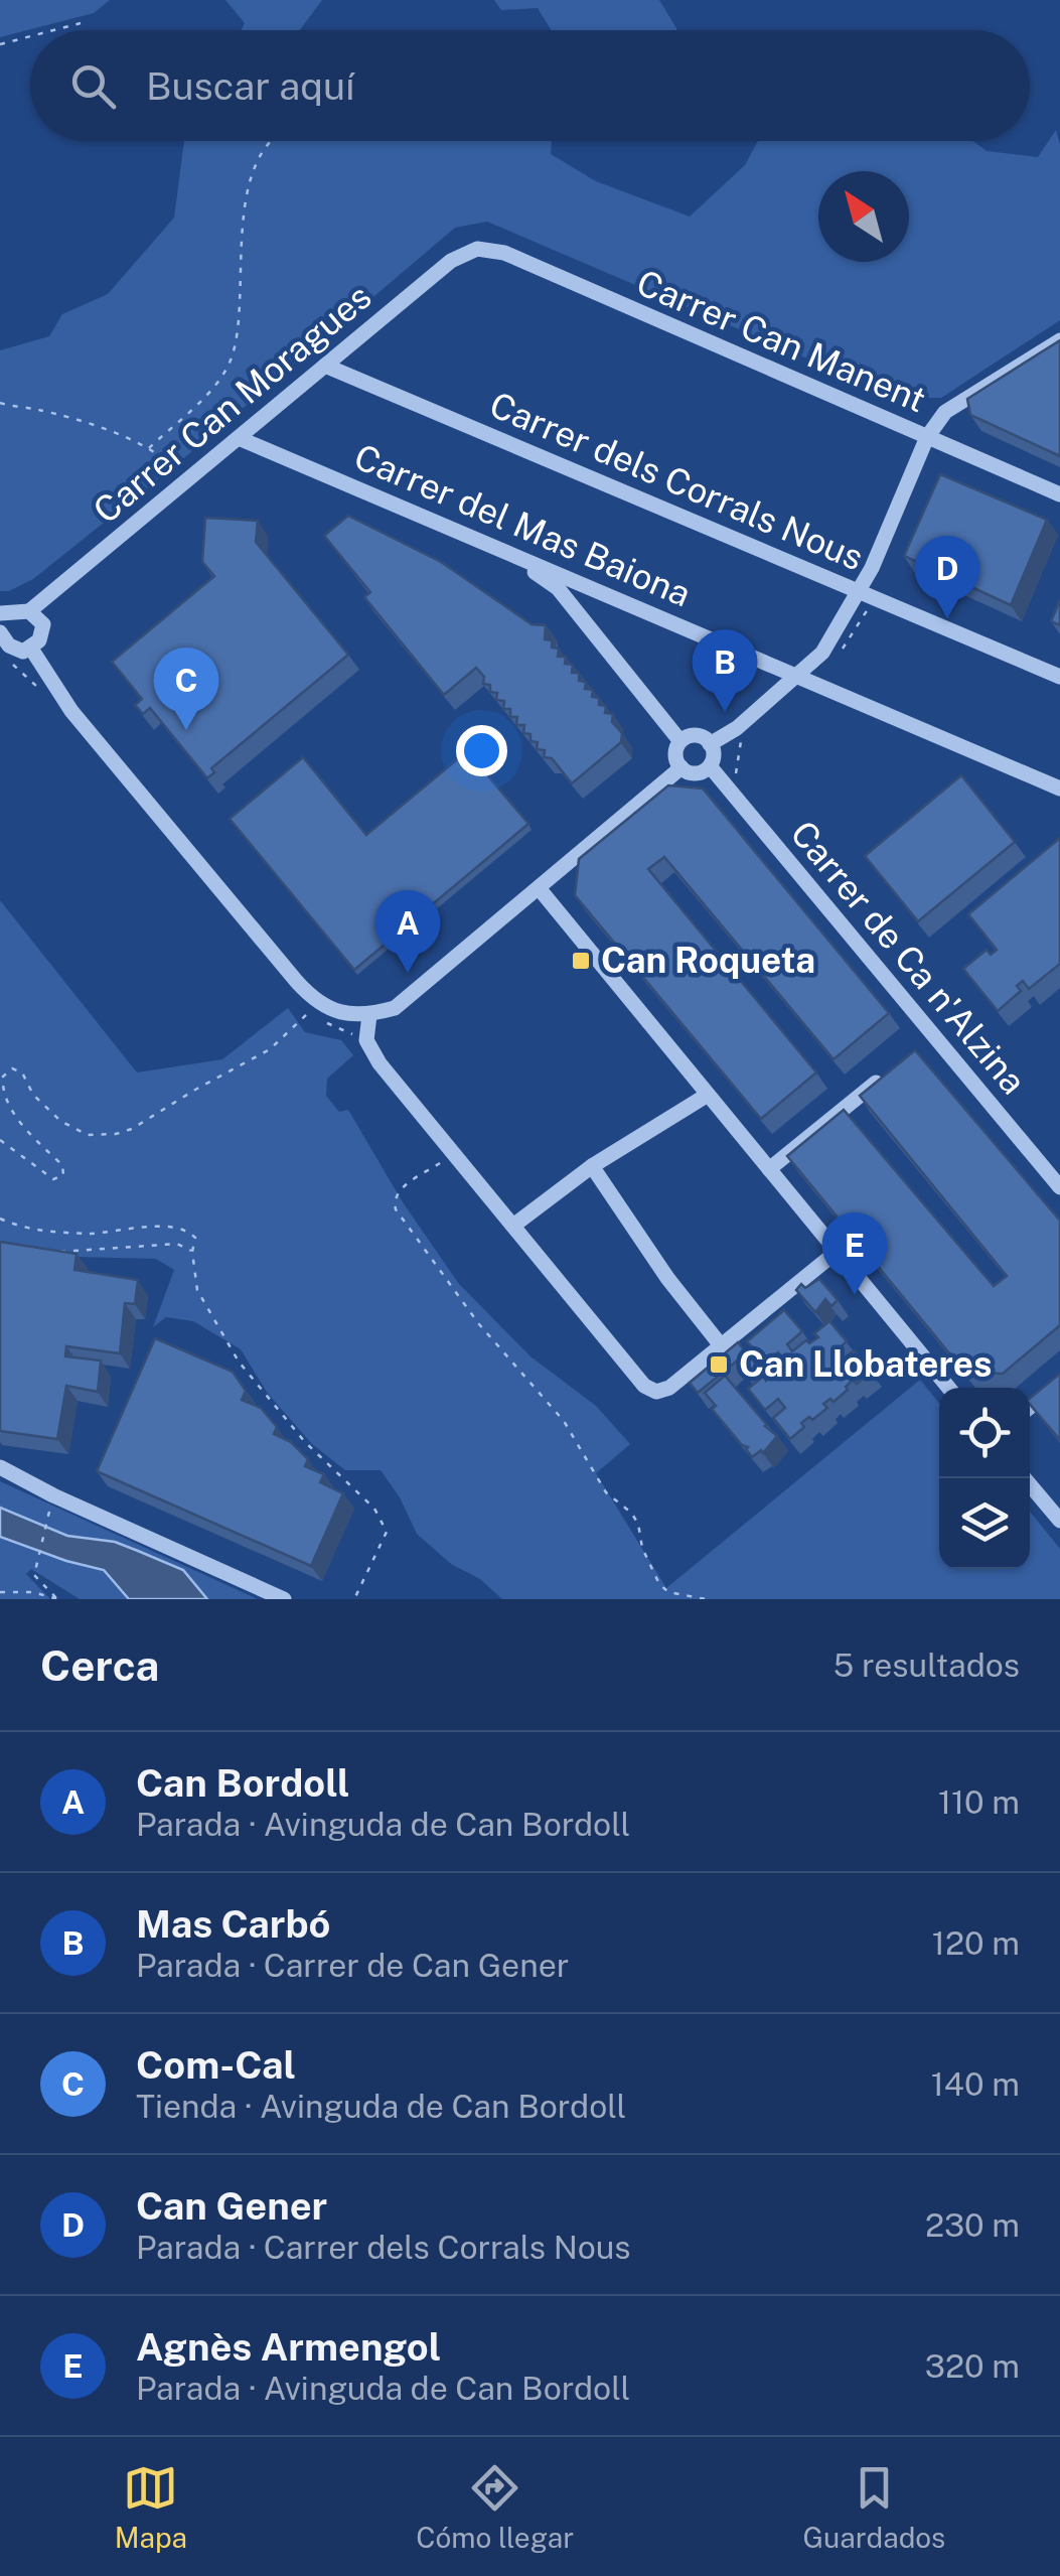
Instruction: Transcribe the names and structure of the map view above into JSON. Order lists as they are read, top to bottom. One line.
{"streets":{"street":["Carrer Can Manent","Carrer Can Moragues","Carrer dels Corrals Nous","Carrer del Mas Baiona","Carrer de Ca n'Alzina"]},"crossings":[["Carrer Can Manent","Carrer Can Moragues"],["Carrer Can Moragues","Carrer dels Corrals Nous"],["Carrer Can Moragues","Carrer del Mas Baiona"]],"places":{"transit":["Can Roqueta","Can Llobateres"]},"north":"top left","page":{"search":"Buscar aquí","pins":["D","B","C","A","E"],"heading":["Cerca","5 resultados"],"list":[{"mark":"A","name":"Can Bordoll","note":"Parada · Avinguda de Can Bordoll","value":"110 m"},{"mark":"B","name":"Mas Carbó","note":"Parada · Carrer de Can Gener","value":"120 m"},{"mark":"C","name":"Com-Cal","note":"Tienda · Avinguda de Can Bordoll","value":"140 m"},{"mark":"D","name":"Can Gener","note":"Parada · Carrer dels Corrals Nous","value":"230 m"},{"mark":"E","name":"Agnès Armengol","note":"Parada · Avinguda de Can Bordoll","value":"320 m"}],"nav":["Mapa","Cómo llegar","Guardados"]}}
